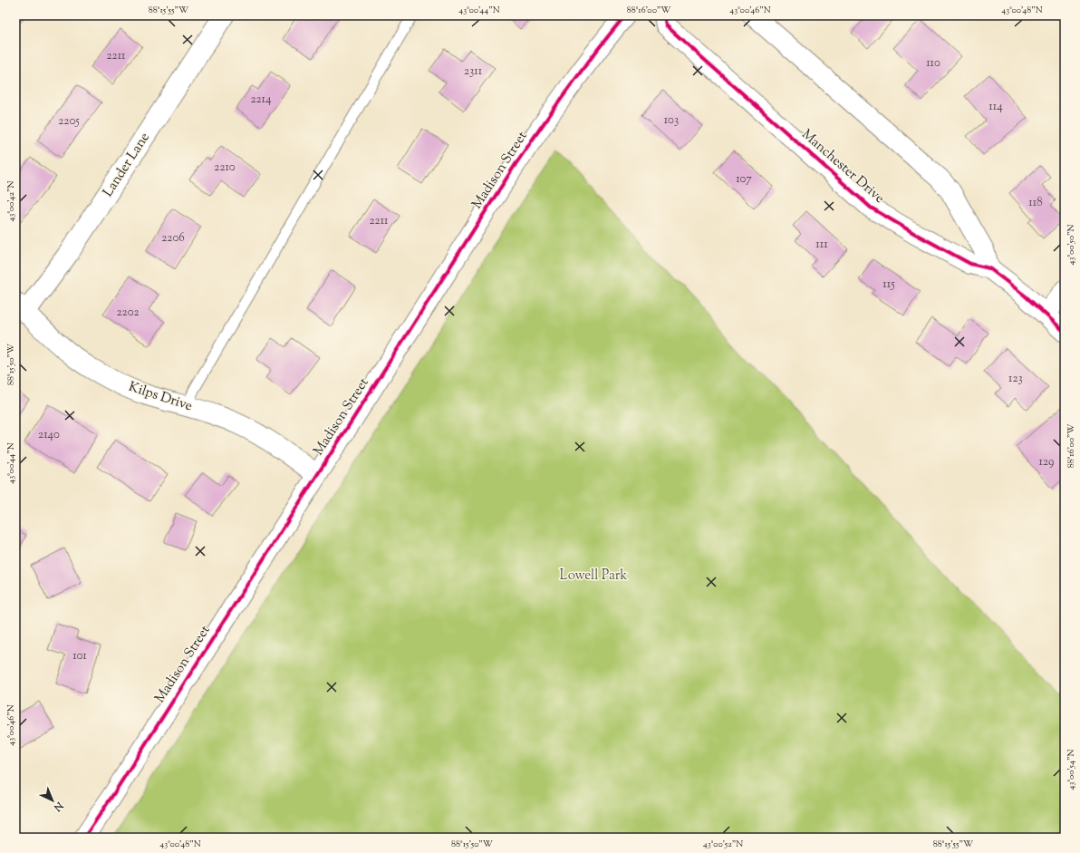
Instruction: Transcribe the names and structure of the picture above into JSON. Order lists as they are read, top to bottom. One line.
{"streets":{"street":["Lander Lane","Manchester Drive","Madison Street","Kilps Drive"]},"crossings":[["Lander Lane","Kilps Drive"],["Madison Street","Kilps Drive"]],"parks":["Lowell Park"],"house_numbers":["2211","110","2311","2214","114","103","2205","2210","107","118","2211","2206","111","115","2202","123","2140","129","101"],"north":"bottom right","coordinates":["88°15'55\"W","43°00'44\"N","88°16'00\"W","43°00'46\"N","43°00'48\"N","43°00'42\"N","43°00'50\"N","88°15'50\"W","43°00'54\"N","43°00'52\"N"]}
